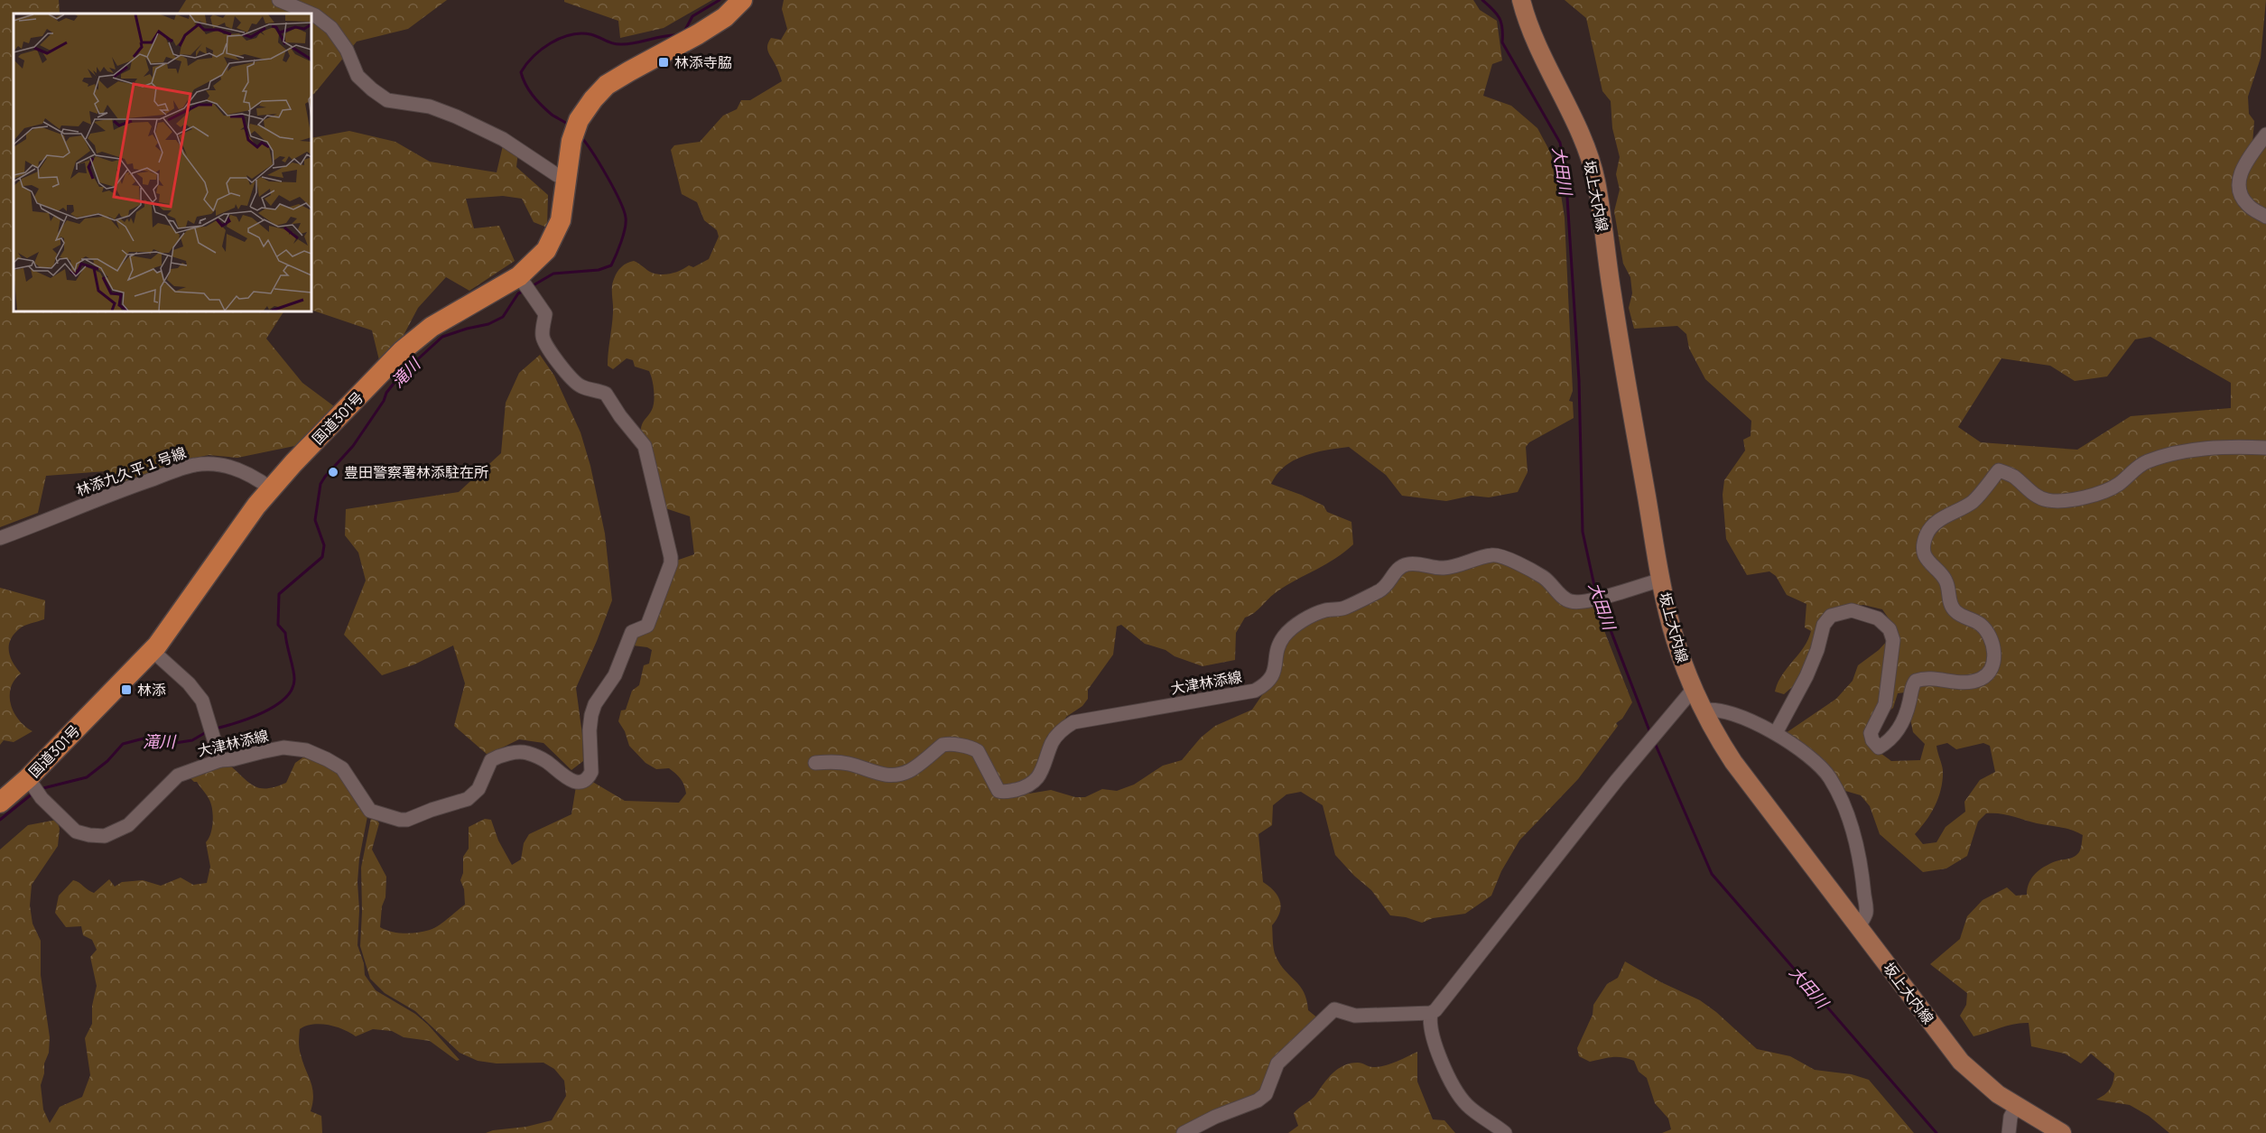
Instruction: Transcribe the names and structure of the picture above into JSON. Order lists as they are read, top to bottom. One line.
{"streets":{"highway":["国道301号"],"main road":["坂上大内線"],"street":["林添九久平１号線","大津林添線"]},"crossings":[["坂上大内線","大津林添線"],["国道301号","林添九久平１号線"],["国道301号","大津林添線"]],"water":["大田川","滝川"],"places":{"transit":["林添寺脇","林添"],"other":["豊田警察署林添駐在所"]}}
